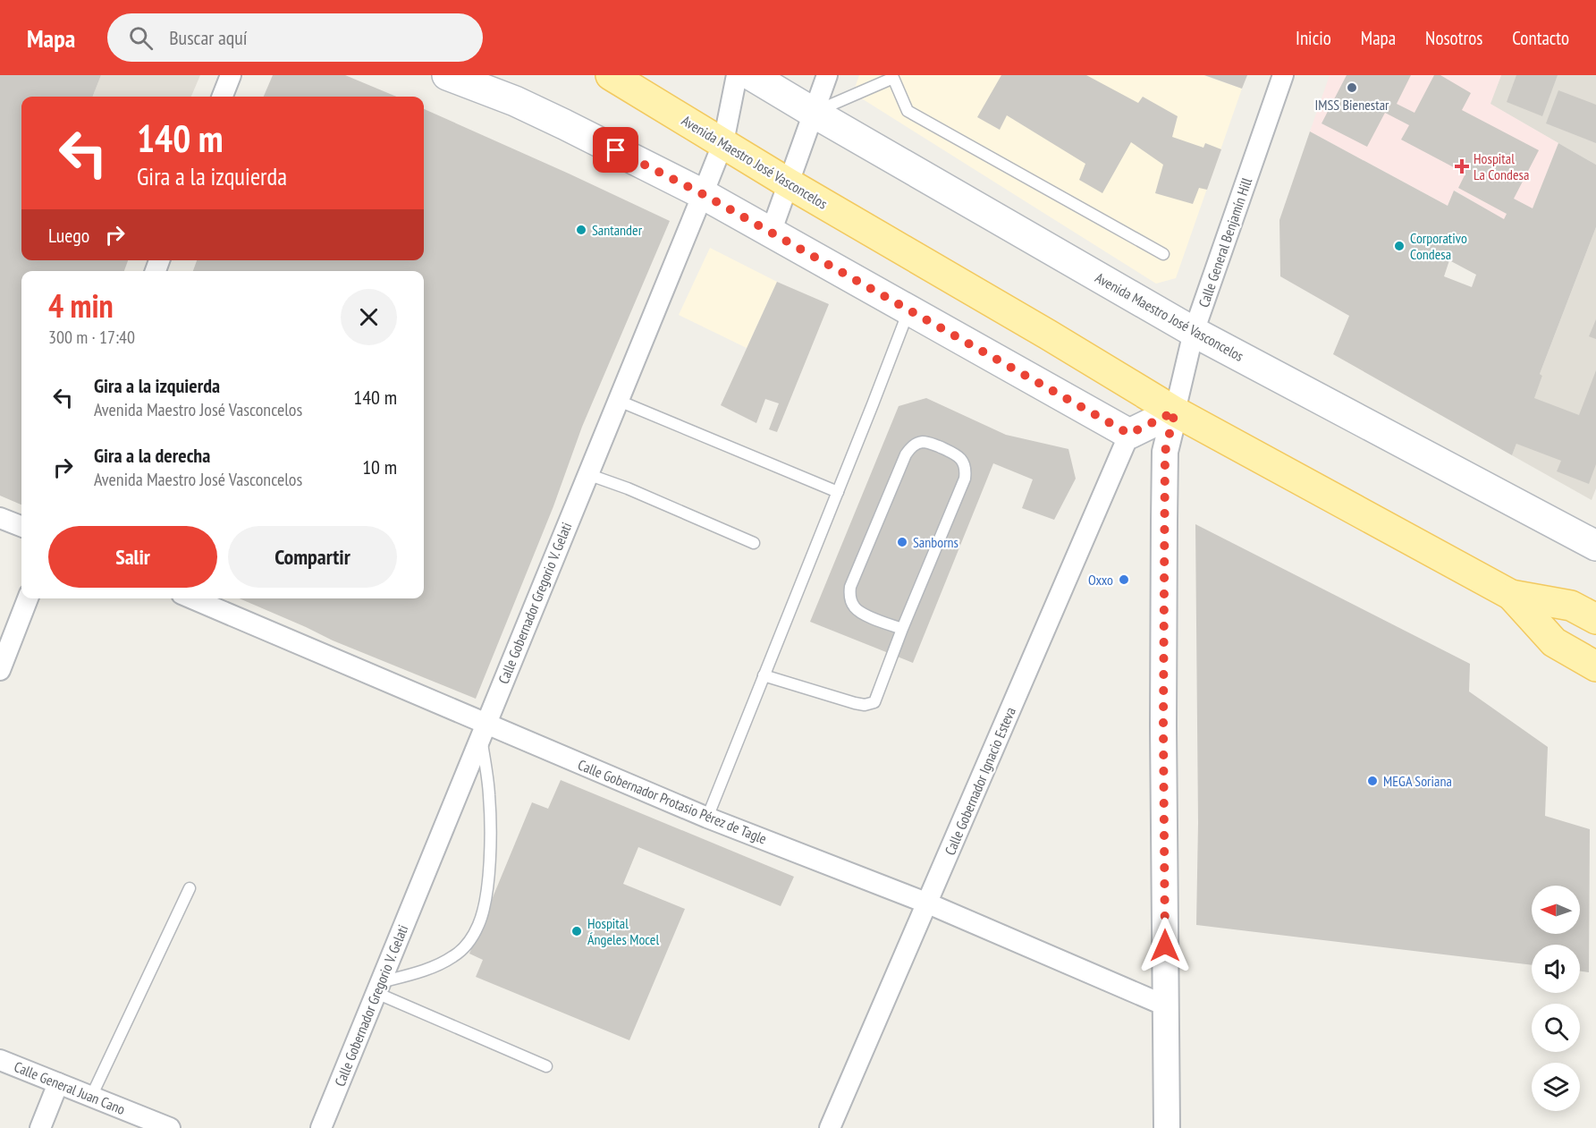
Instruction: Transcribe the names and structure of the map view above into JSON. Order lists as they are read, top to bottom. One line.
{"streets":{"main road":["Avenida Maestro José Vasconcelos"],"street":["Calle General Benjamín Hill","Calle Gobernador Gregorio V. Gelati","Calle Gobernador Ignacio Esteva","Calle Gobernador Protasio Pérez de Tagle","Calle General Juan Cano"]},"crossings":[["Avenida Maestro José Vasconcelos","Calle General Benjamín Hill"],["Avenida Maestro José Vasconcelos","Calle Gobernador Gregorio V. Gelati"],["Calle Gobernador Gregorio V. Gelati","Calle Gobernador Protasio Pérez de Tagle"],["Calle Gobernador Ignacio Esteva","Calle Gobernador Protasio Pérez de Tagle"]],"places":{"other":["IMSS Bienestar","Santander","Corporativo Condesa","Sanborns","Oxxo","MEGA Soriana","Hospital Ángeles Mocel"],"health":["Hospital La Condesa"]},"north":"left","page":{"header":"Mapa","search":"Buscar aquí","nav":["Inicio","Mapa","Nosotros","Contacto"],"turn":["140 m","Gira a la izquierda"],"then":"Luego","heading":["4 min","300 m · 17:40"],"list":[{"name":"Gira a la izquierda","note":"Avenida Maestro José Vasconcelos","value":"140 m"},{"name":"Gira a la derecha","note":"Avenida Maestro José Vasconcelos","value":"10 m"}],"buttons":["Salir","Compartir"]}}
